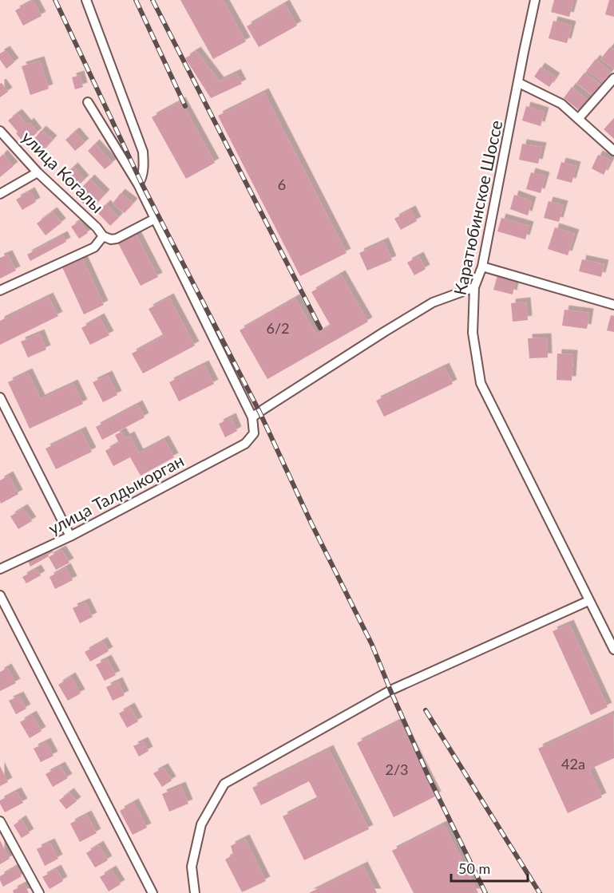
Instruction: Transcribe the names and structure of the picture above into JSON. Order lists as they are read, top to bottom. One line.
{"streets":{"street":["улица Когалы","Каратюбинское Шоссе","улица Талдыкорган"]},"house_numbers":["6","6/2","42а","2/3"],"scale_bar":"50 m"}
